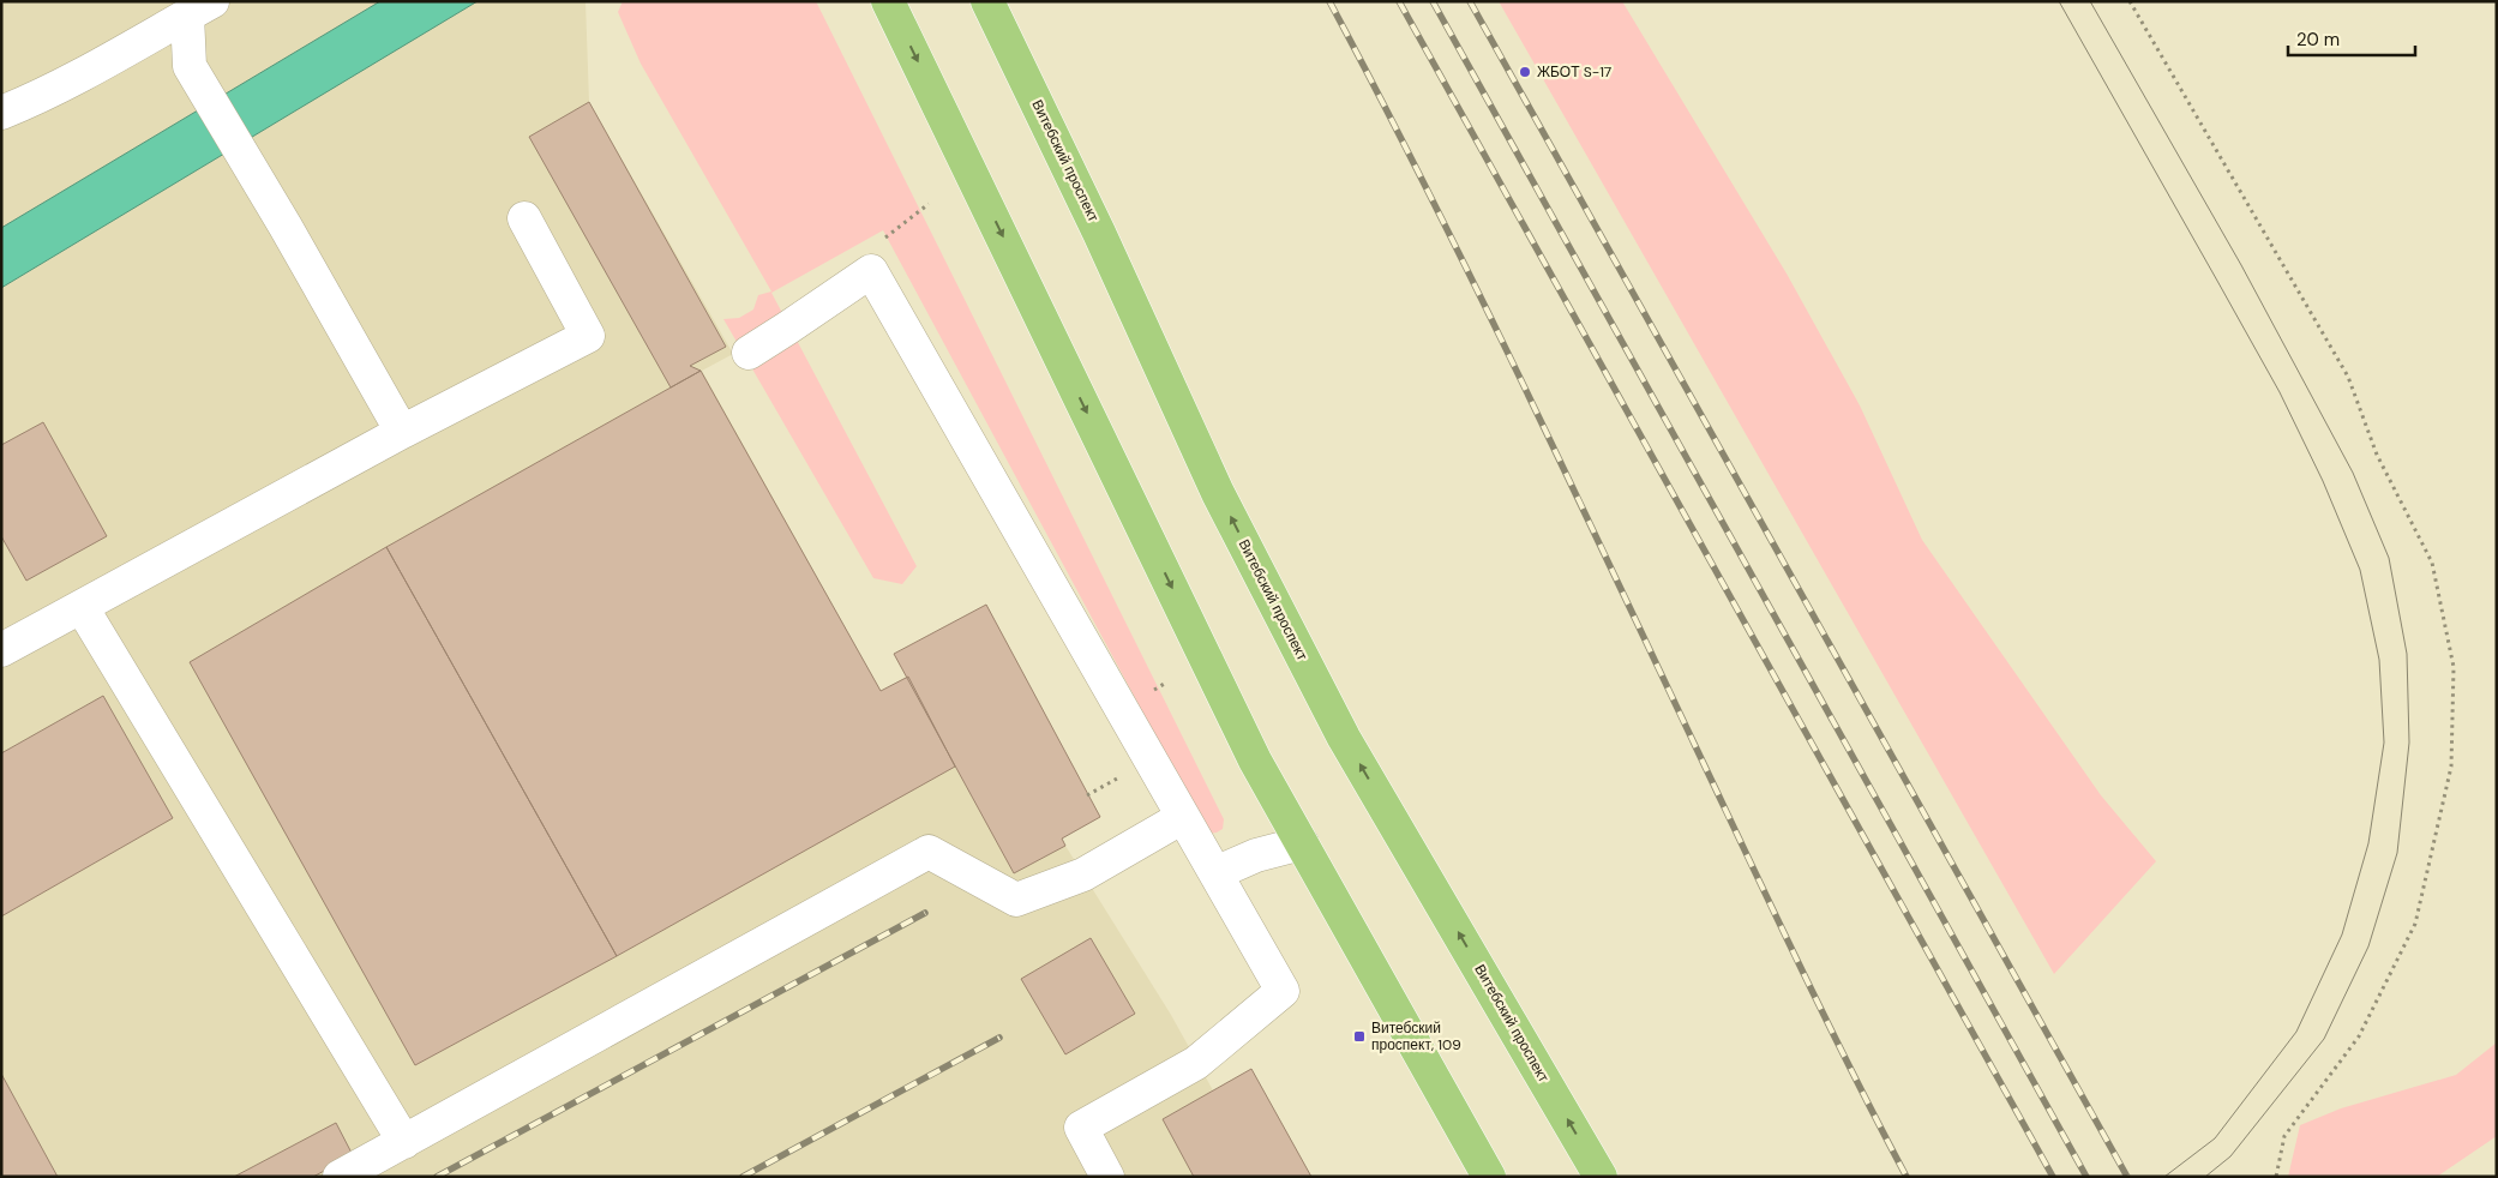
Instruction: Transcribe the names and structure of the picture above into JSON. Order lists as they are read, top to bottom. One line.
{"streets":{"main road":["Витебский проспект"]},"places":{"other":["ЖБОТ S-17"],"transit":["Витебский проспект, 109"]},"scale_bar":"20 m"}
